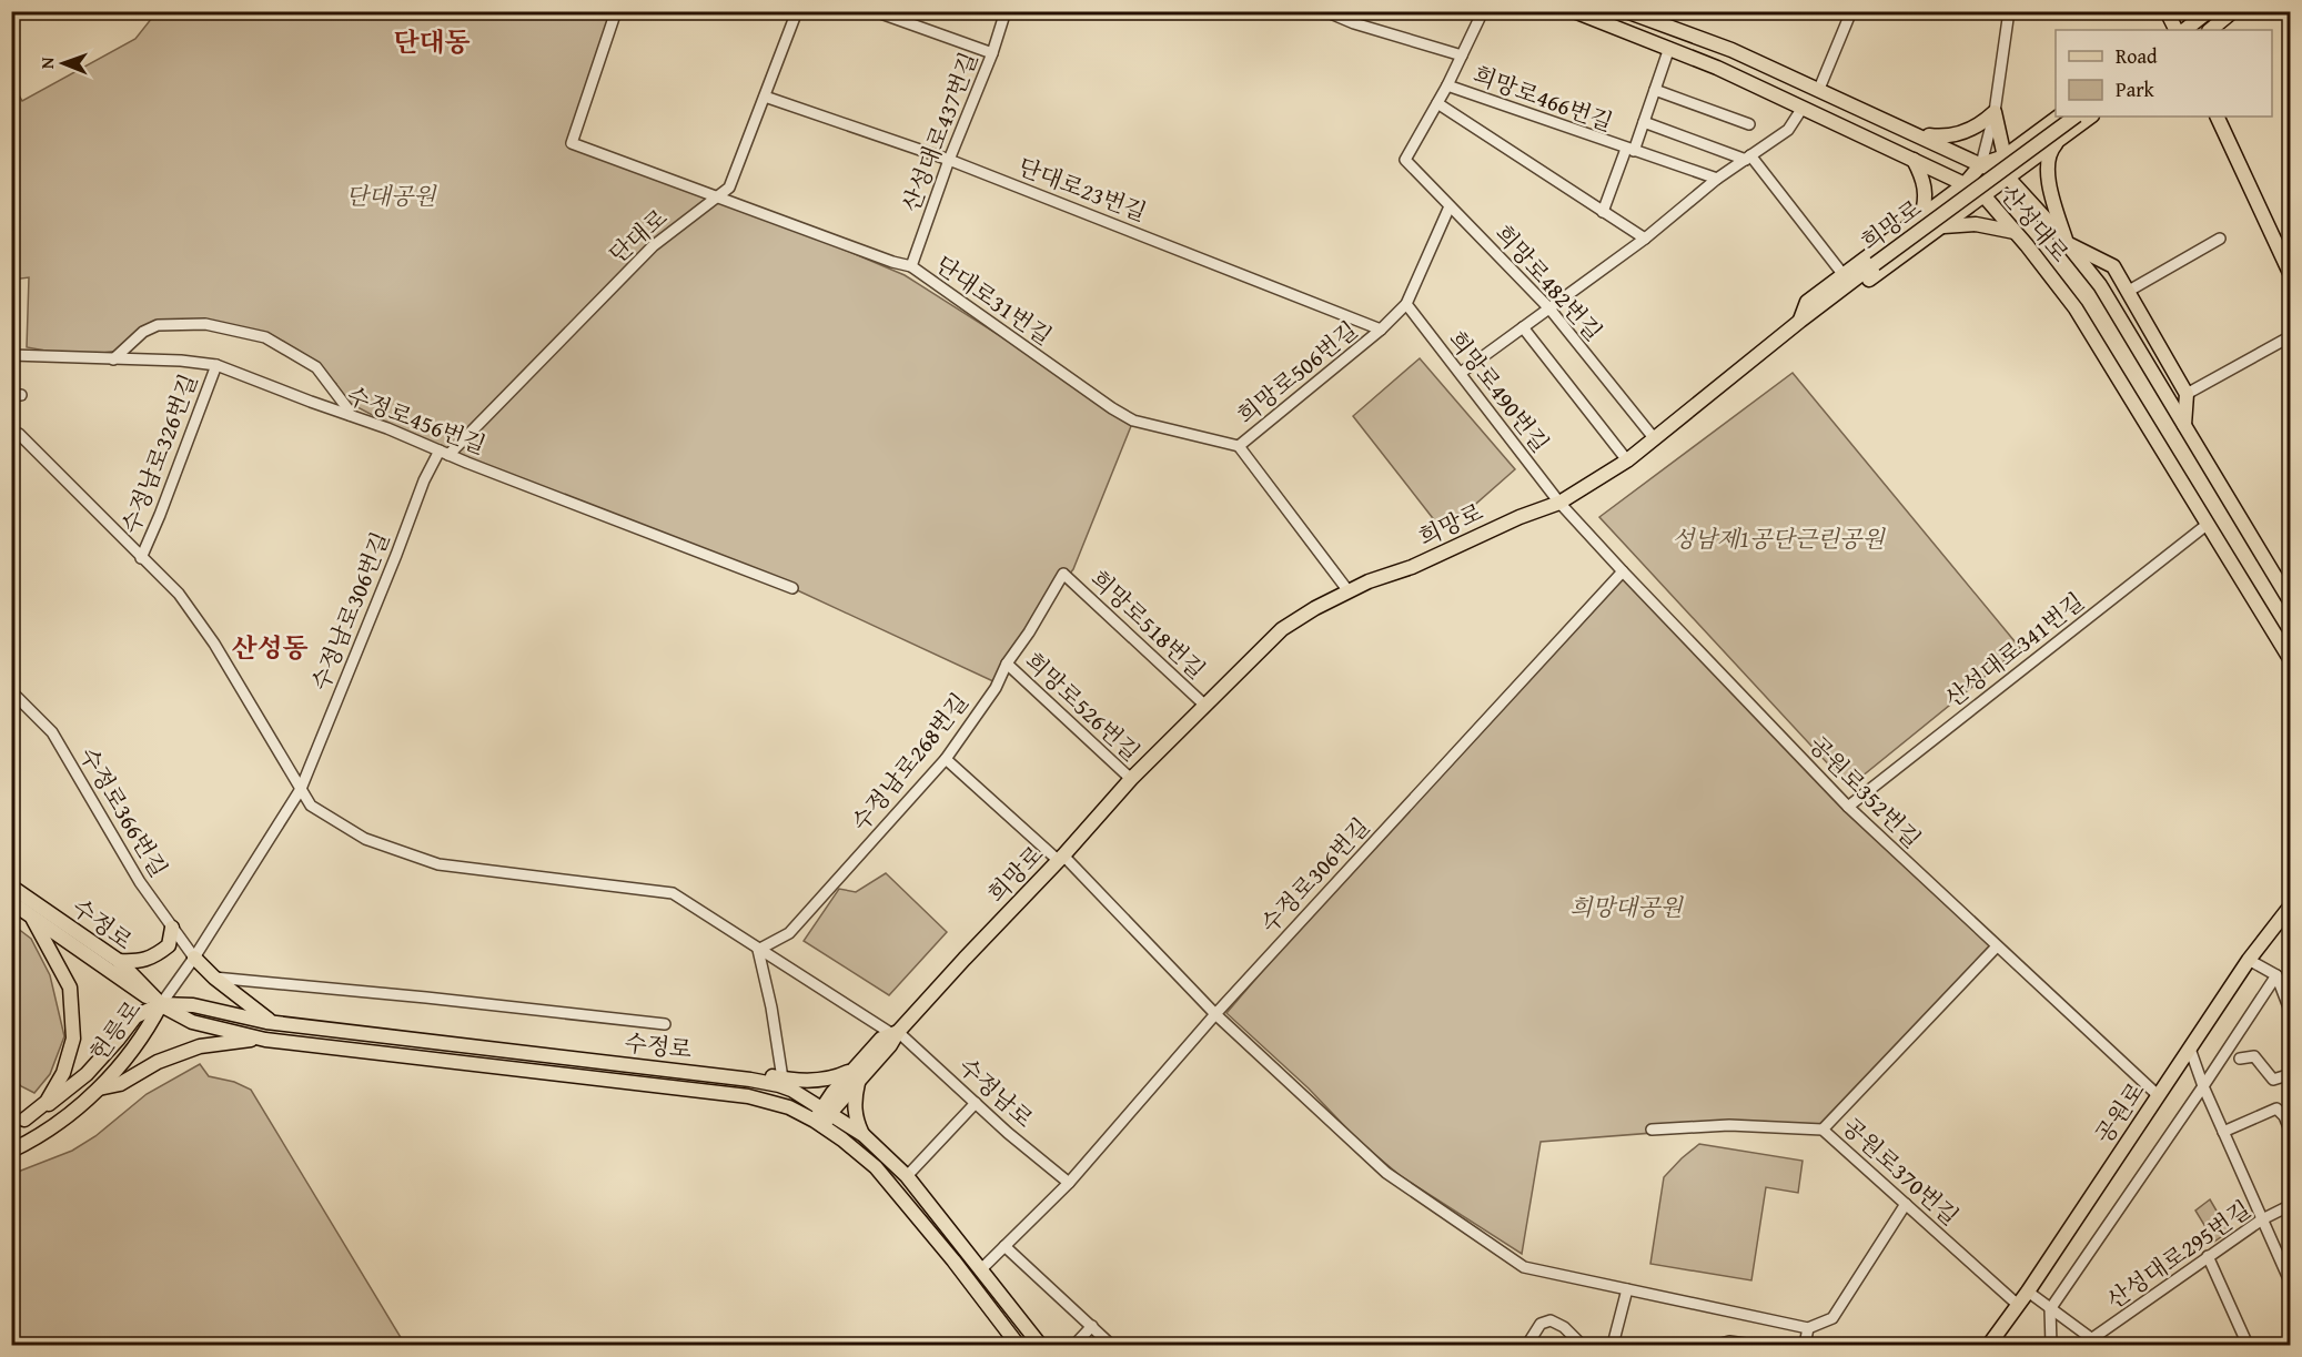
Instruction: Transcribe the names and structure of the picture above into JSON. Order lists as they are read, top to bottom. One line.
{"streets":{"main road":["산성대로","희망로","수정로","헌릉로","공원로"],"street":["희망로466번길","산성대로437번길","단대로23번길","단대로","희망로482번길","단대로31번길","희망로506번길","희망로490번길","수정로456번길","수정남로326번길","수정남로306번길","희망로518번길","산성대로341번길","희망로526번길","수정남로268번길","공원로352번길","수정로366번길","수정로306번길","수정남로","공원로370번길","산성대로295번길"]},"crossings":[["산성대로437번길","단대로23번길"],["산성대로437번길","단대로31번길"],["단대로23번길","단대로"],["단대로23번길","희망로506번길"],["산성대로","산성대로341번길"],["희망로","희망로482번길"],["희망로","희망로506번길"],["희망로","희망로490번길"],["희망로","희망로518번길"],["희망로","희망로526번길"],["희망로","공원로352번길"],["희망로","수정로"],["희망로","수정남로"],["단대로","단대로31번길"],["단대로","수정로456번길"],["단대로","수정남로306번길"],["희망로482번길","희망로506번길"],["단대로31번길","희망로506번길"],["희망로506번길","희망로490번길"],["희망로490번길","공원로352번길"],["수정로456번길","수정남로326번길"],["수정로456번길","수정남로306번길"],["수정남로326번길","수정남로"],["수정남로306번길","수정로366번길"],["수정남로306번길","수정로"],["수정남로306번길","헌릉로"],["수정남로306번길","수정남로"],["희망로518번길","수정남로268번길"],["산성대로341번길","공원로352번길"],["희망로526번길","수정남로268번길"],["수정남로268번길","수정남로"],["공원로352번길","수정로306번길"],["공원로352번길","공원로"],["수정로306번길","수정로"],["수정로306번길","수정남로"],["수정로","헌릉로"],["공원로","공원로370번길"]],"districts":["단대동","산성동"],"parks":["단대공원","성남제1공단근린공원","희망대공원"],"legend":["Road","Park"],"north":"left"}
